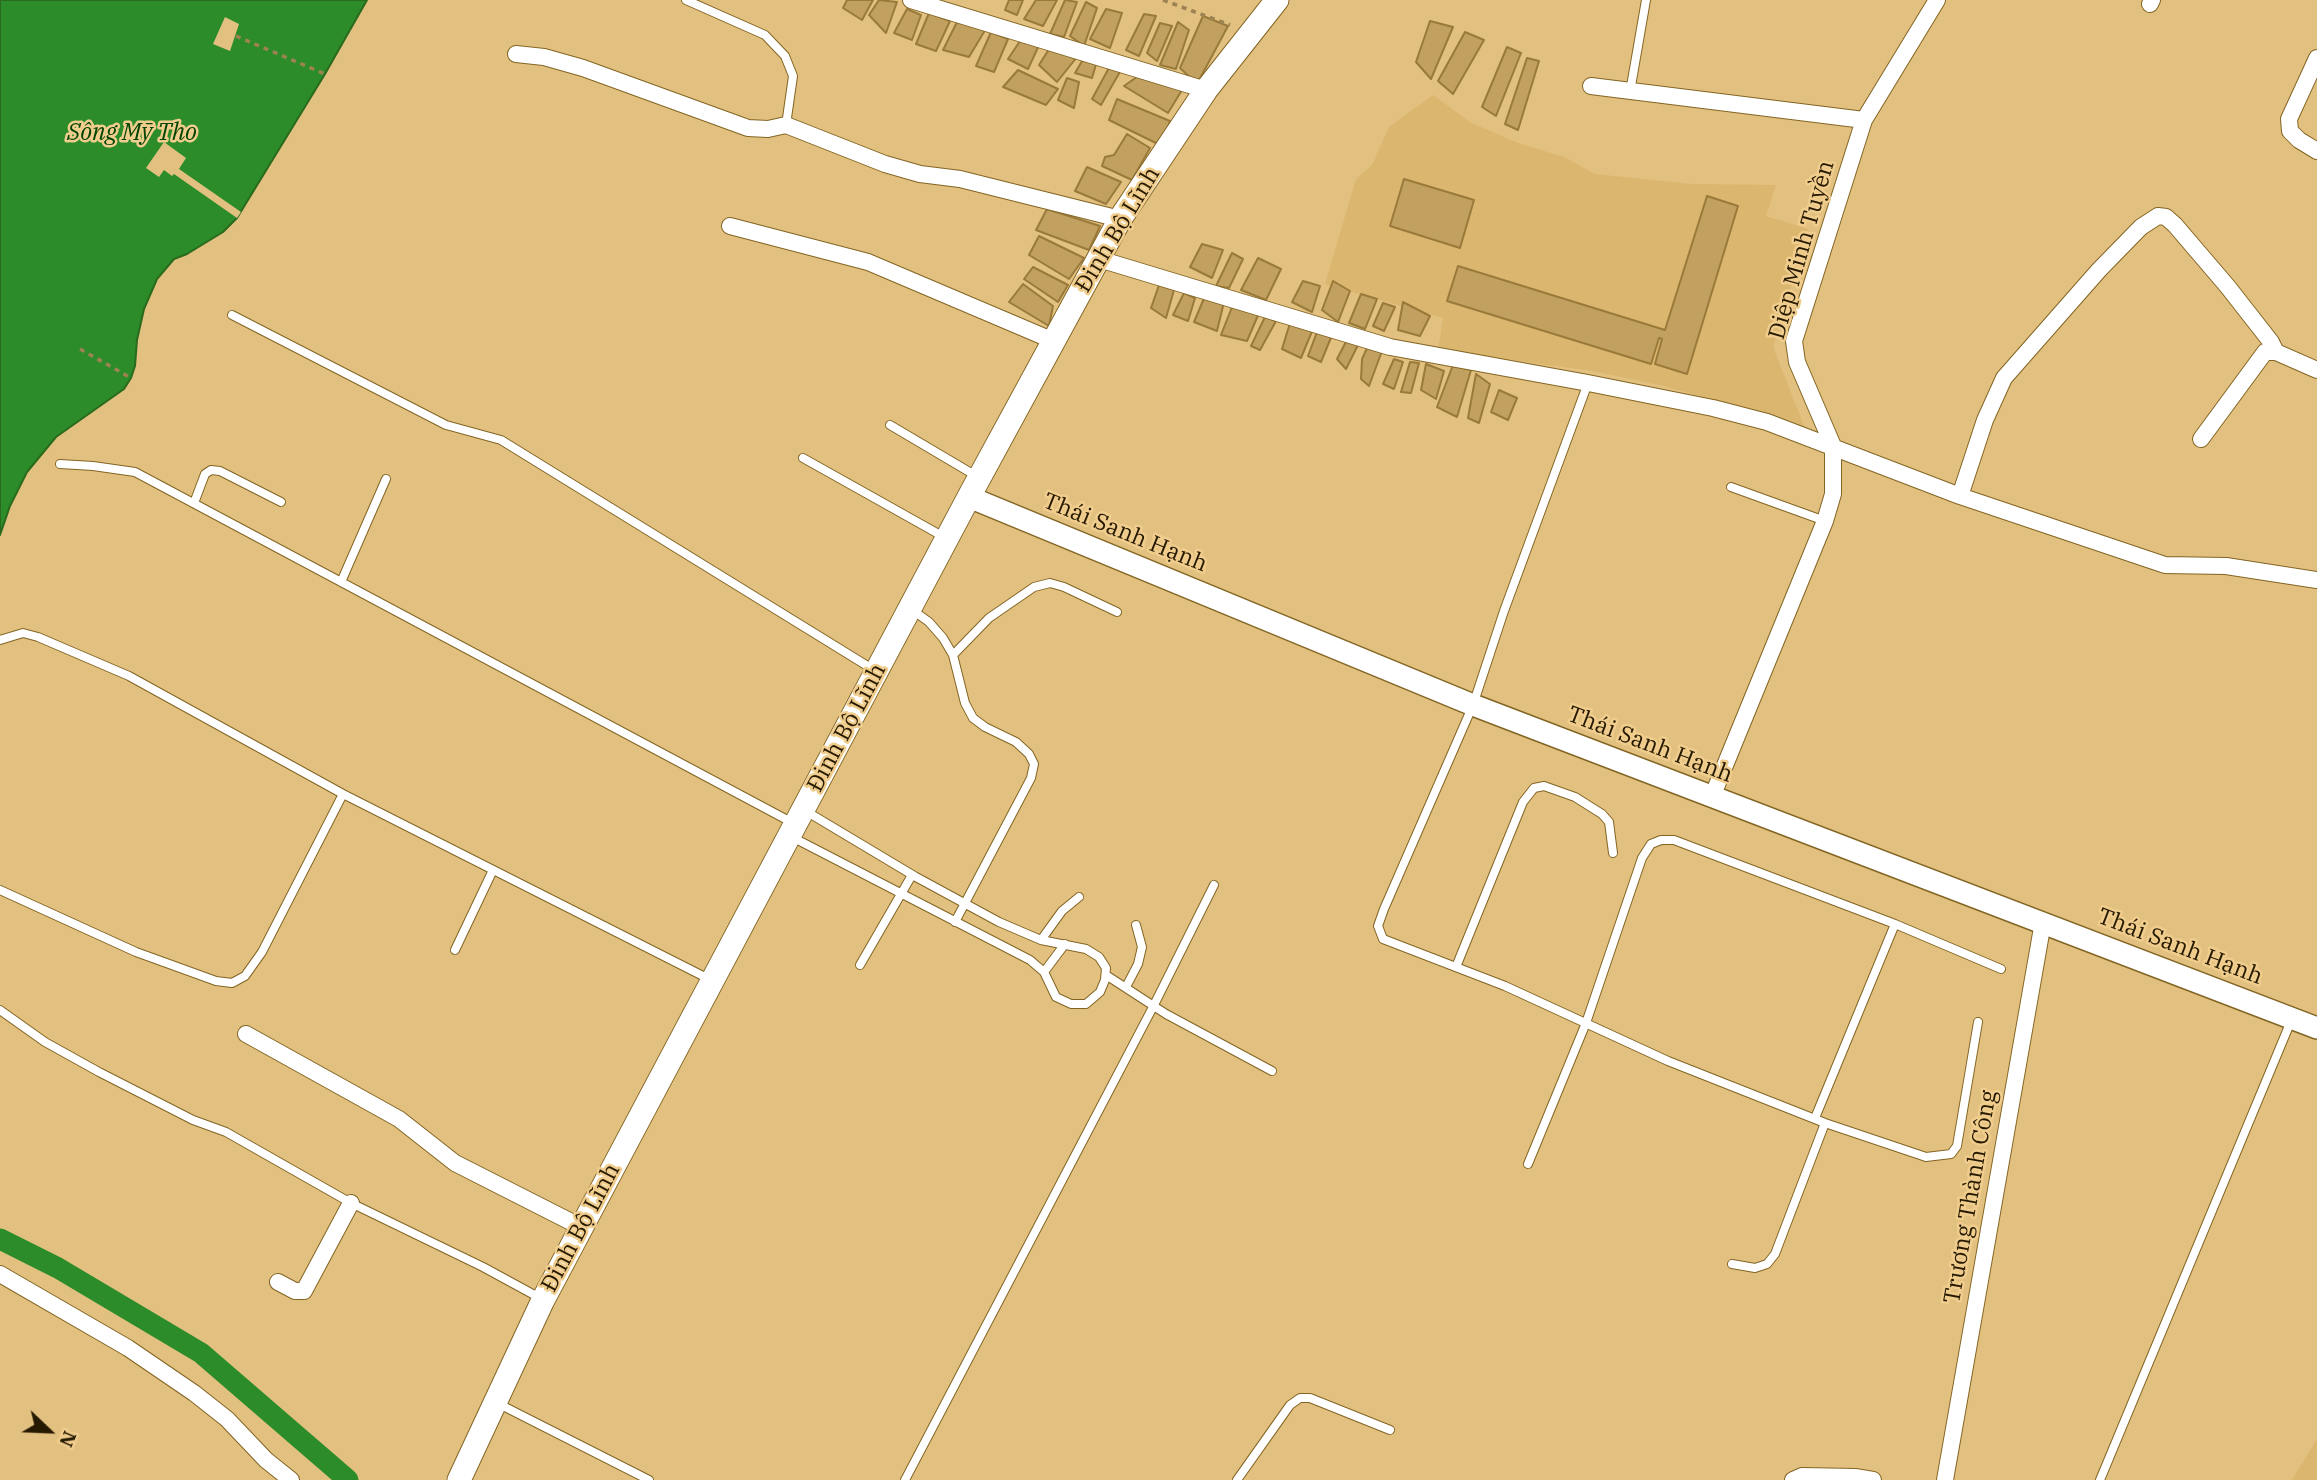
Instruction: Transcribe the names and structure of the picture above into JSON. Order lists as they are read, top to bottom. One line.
{"streets":{"main road":["Đinh Bộ Lĩnh"],"street":["Diệp Minh Tuyền","Thái Sanh Hạnh","Trương Thành Công"]},"crossings":[["Đinh Bộ Lĩnh","Thái Sanh Hạnh"],["Diệp Minh Tuyền","Thái Sanh Hạnh"],["Thái Sanh Hạnh","Trương Thành Công"]],"water":["Sông Mỹ Tho"],"north":"bottom right"}
